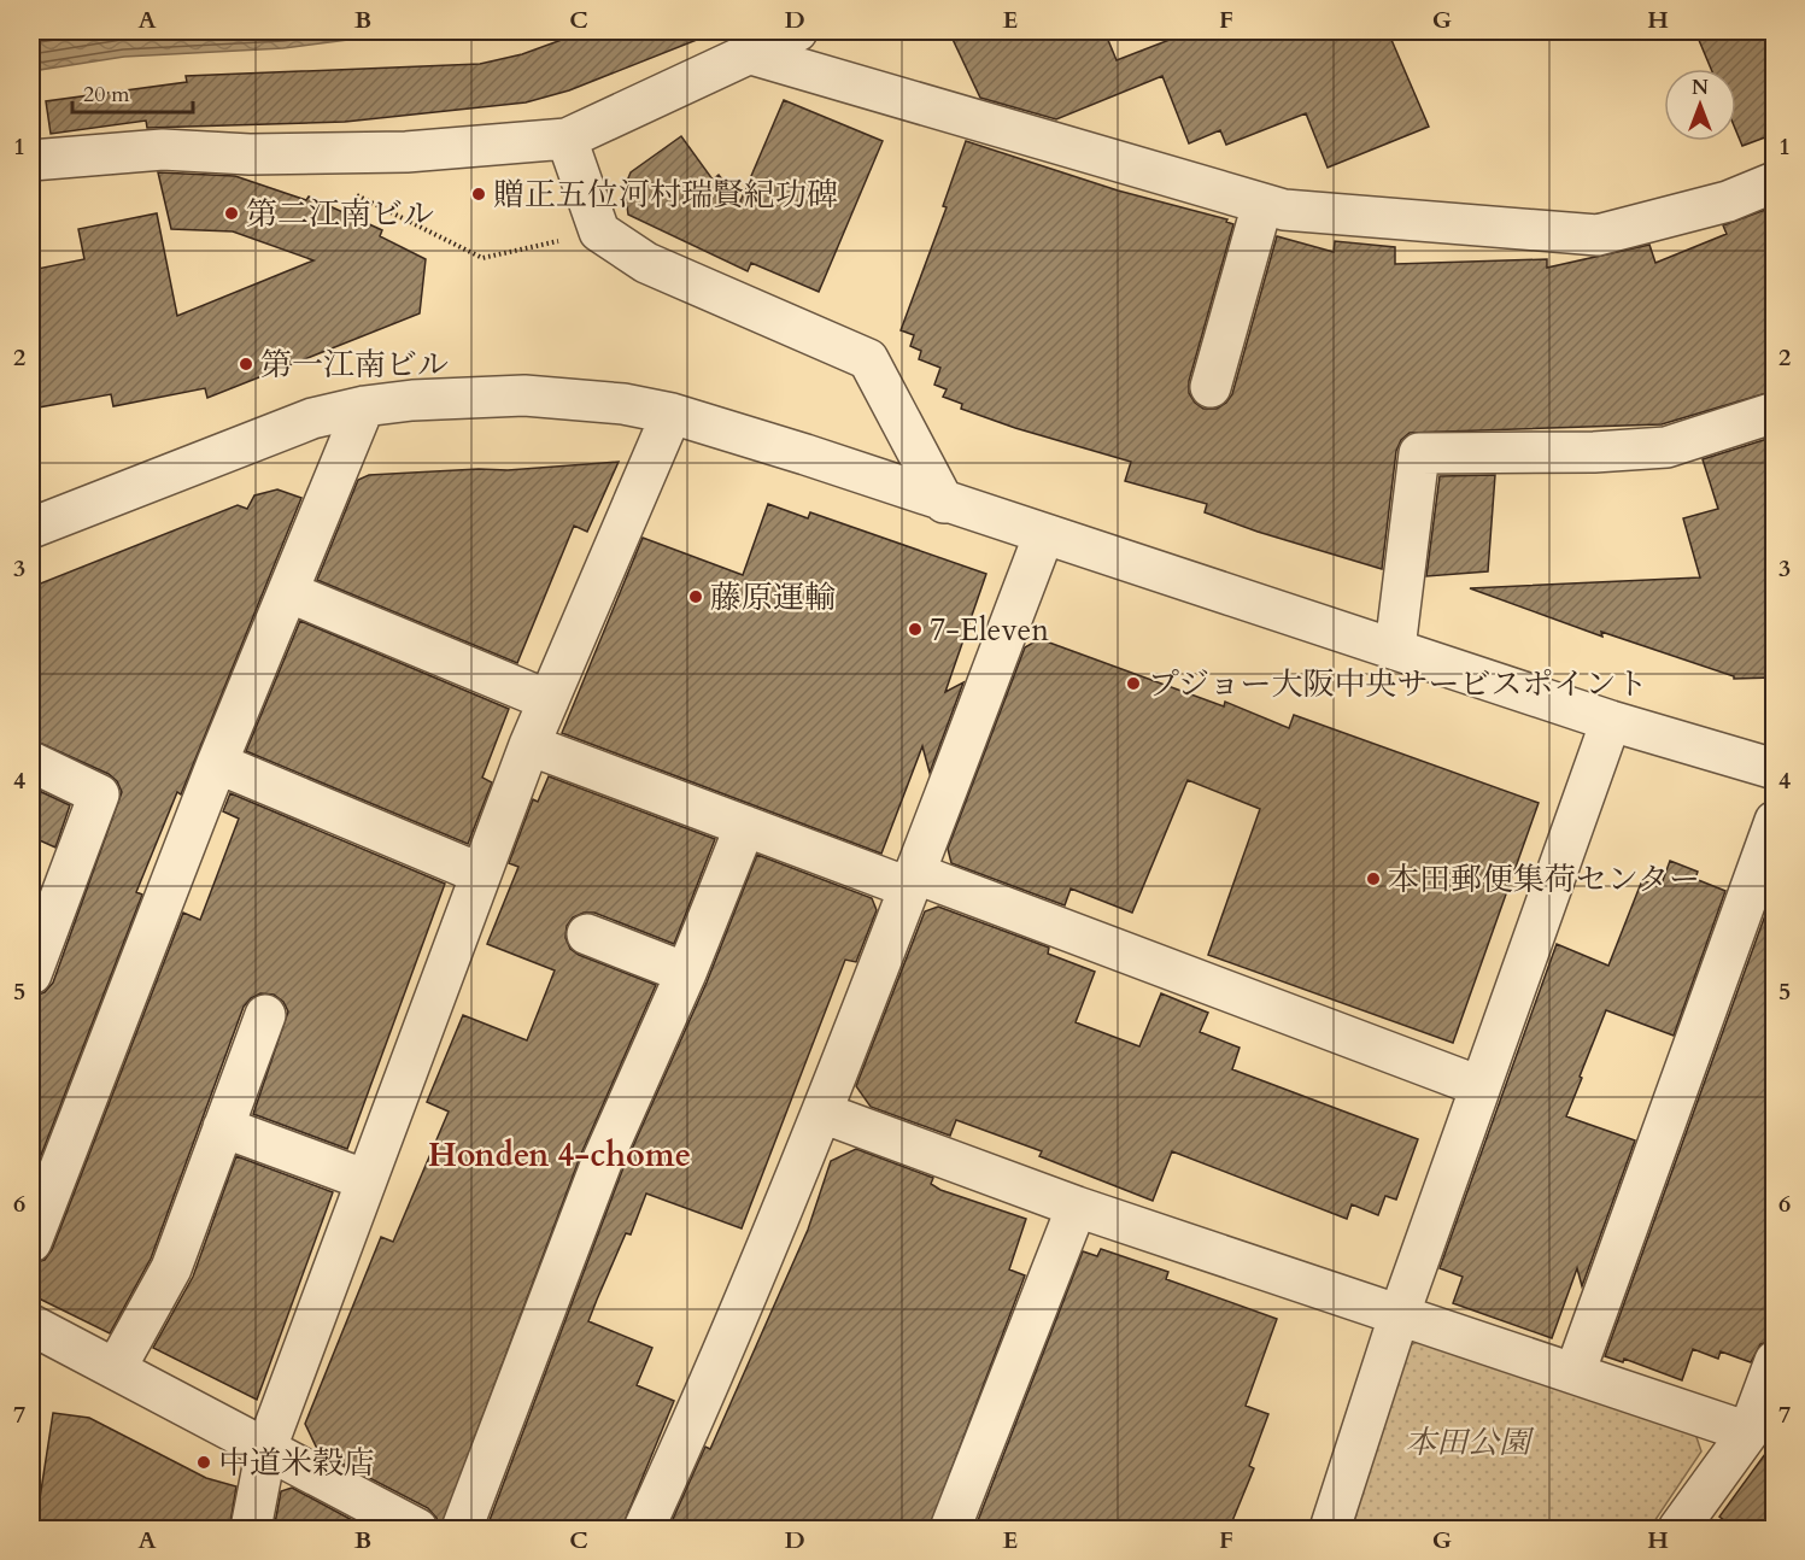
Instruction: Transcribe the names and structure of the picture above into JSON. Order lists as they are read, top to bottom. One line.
{"districts":["Honden 4-chome"],"parks":["本田公園"],"places":["贈正五位河村瑞賢紀功碑","第二江南ビル","第一江南ビル","藤原運輸","7-Eleven","プジョー大阪中央サービスポイント","本田郵便集荷センター","中道米穀店"],"scale_bar":"20 m","north":"top","grid":{"columns":["A","B","C","D","E","F","G","H"],"rows":["1","2","3","4","5","6","7"]}}
